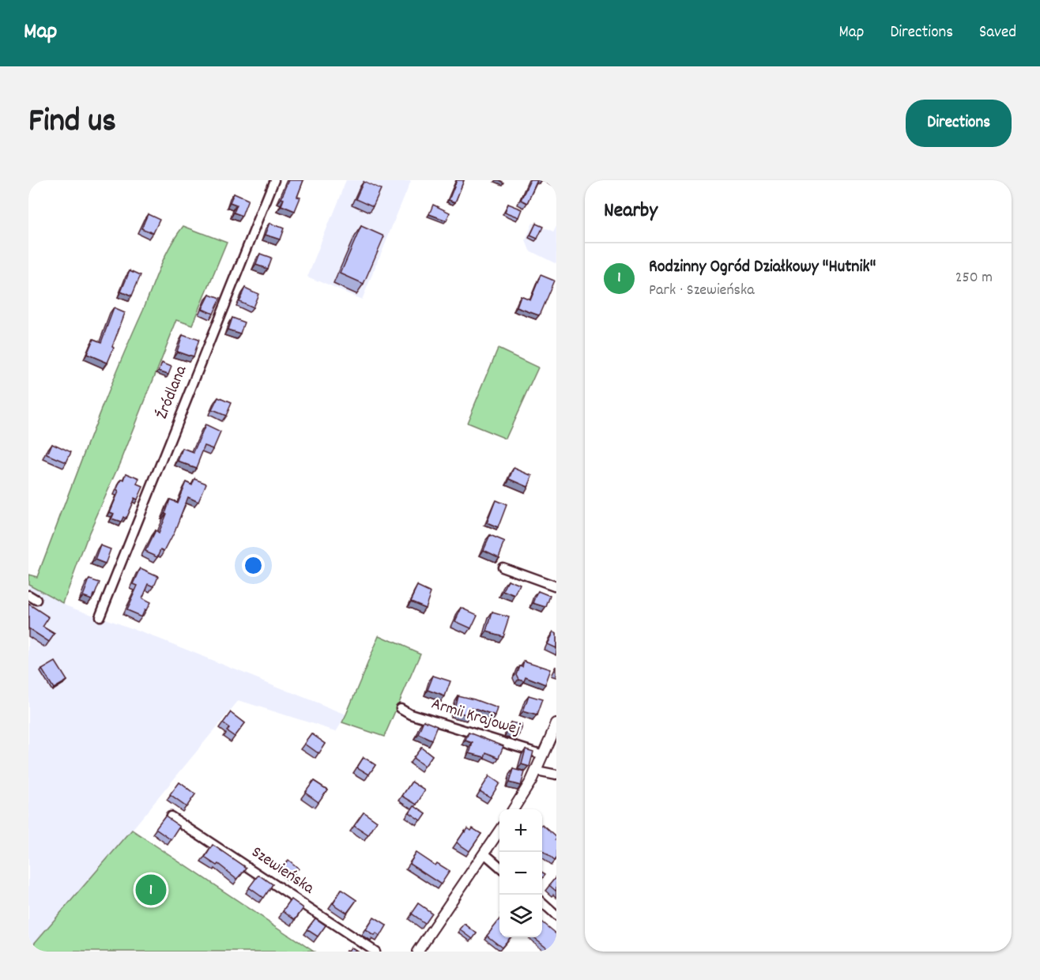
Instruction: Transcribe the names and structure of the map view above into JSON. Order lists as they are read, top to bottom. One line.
{"streets":{"street":["Źródlana","Armii Krajowej","Szewieńska"]},"page":{"header":"Map","nav":["Map","Directions","Saved"],"title":"Find us","buttons":"Directions","heading":"Nearby","list":[{"mark":"1","name":"Rodzinny Ogród Działkowy \"Hutnik\"","note":"Park · Szewieńska","value":"250 m"}],"map_buttons":["+","−"],"pins":"1"}}
